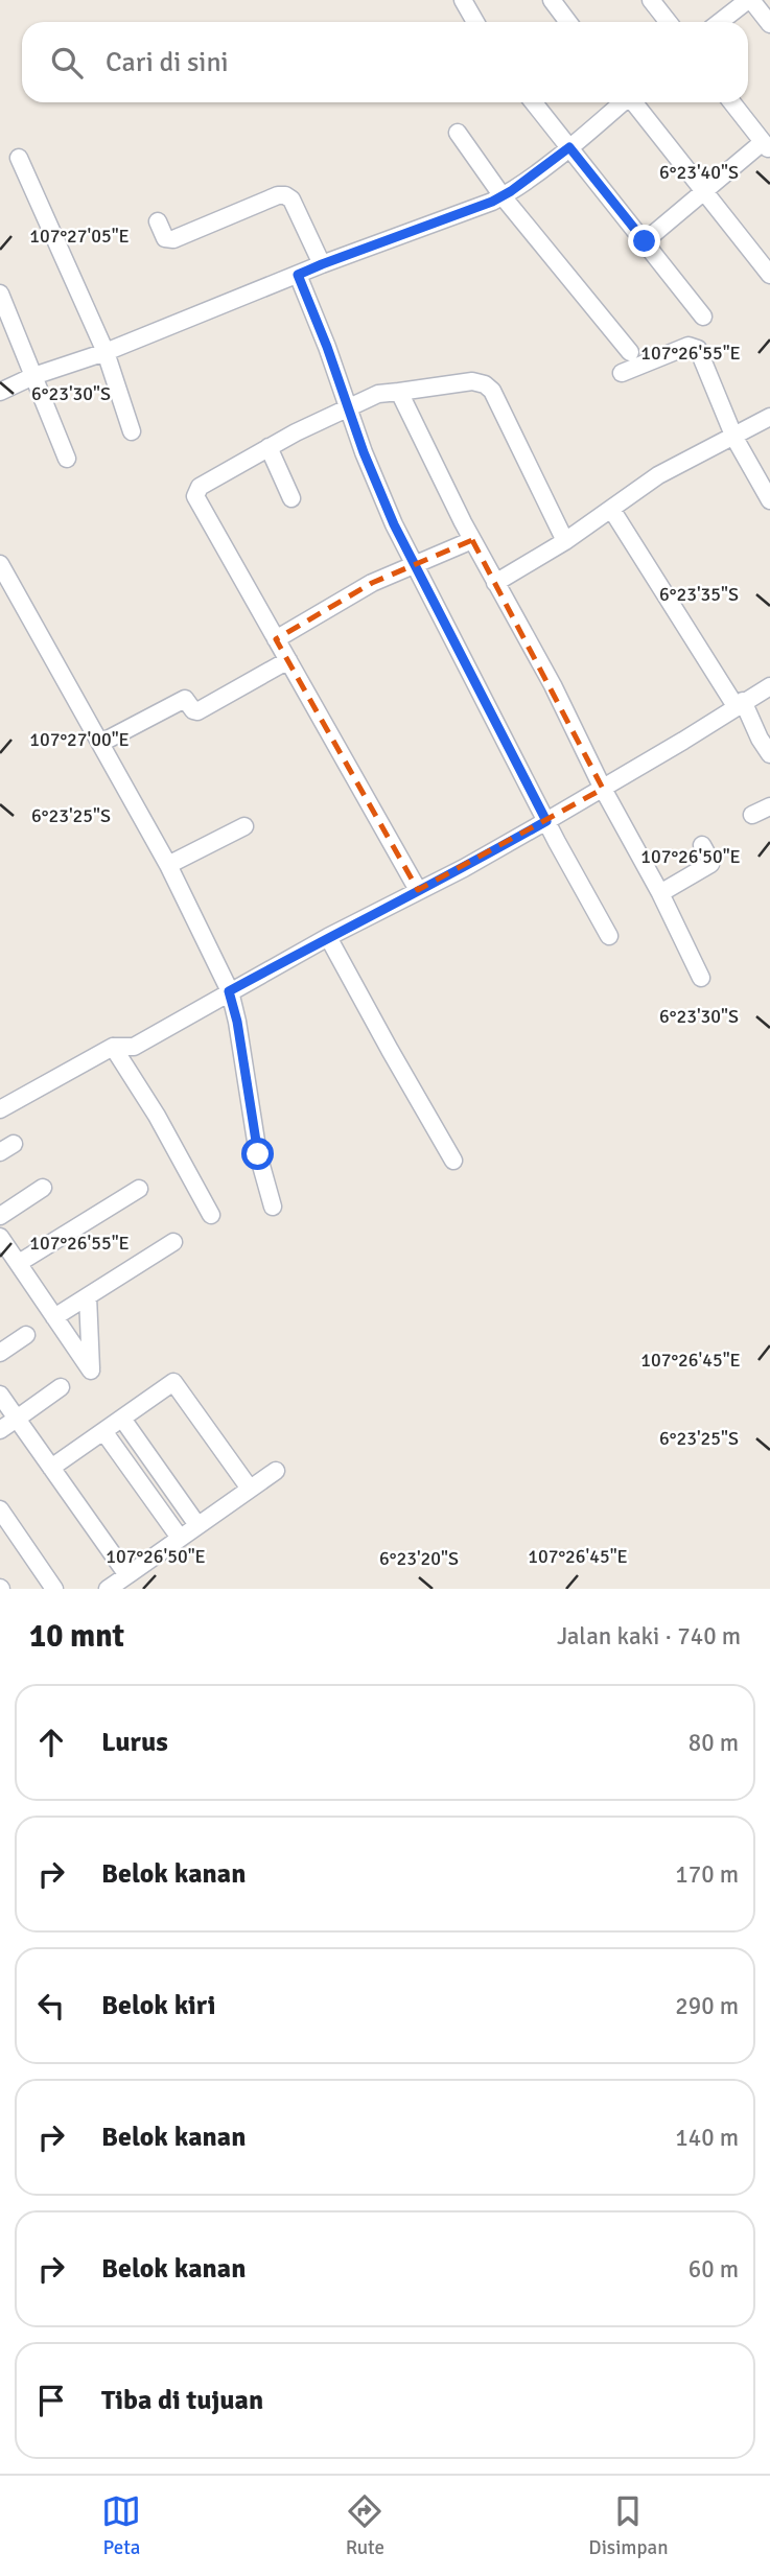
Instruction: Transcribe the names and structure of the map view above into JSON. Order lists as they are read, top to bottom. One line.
{"page":{"search":"Cari di sini","heading":["10 mnt","Jalan kaki · 740 m"],"list":[["Lurus","80 m"],["Belok kanan","170 m"],["Belok kiri","290 m"],["Belok kanan","140 m"],["Belok kanan","60 m"],"Tiba di tujuan"],"nav":["Peta","Rute","Disimpan"]},"coordinates":["6°23'40\"S","107°27'05\"E","107°26'55\"E","6°23'30\"S","6°23'35\"S","107°27'00\"E","6°23'25\"S","107°26'50\"E","107°26'45\"E","6°23'20\"S"]}
